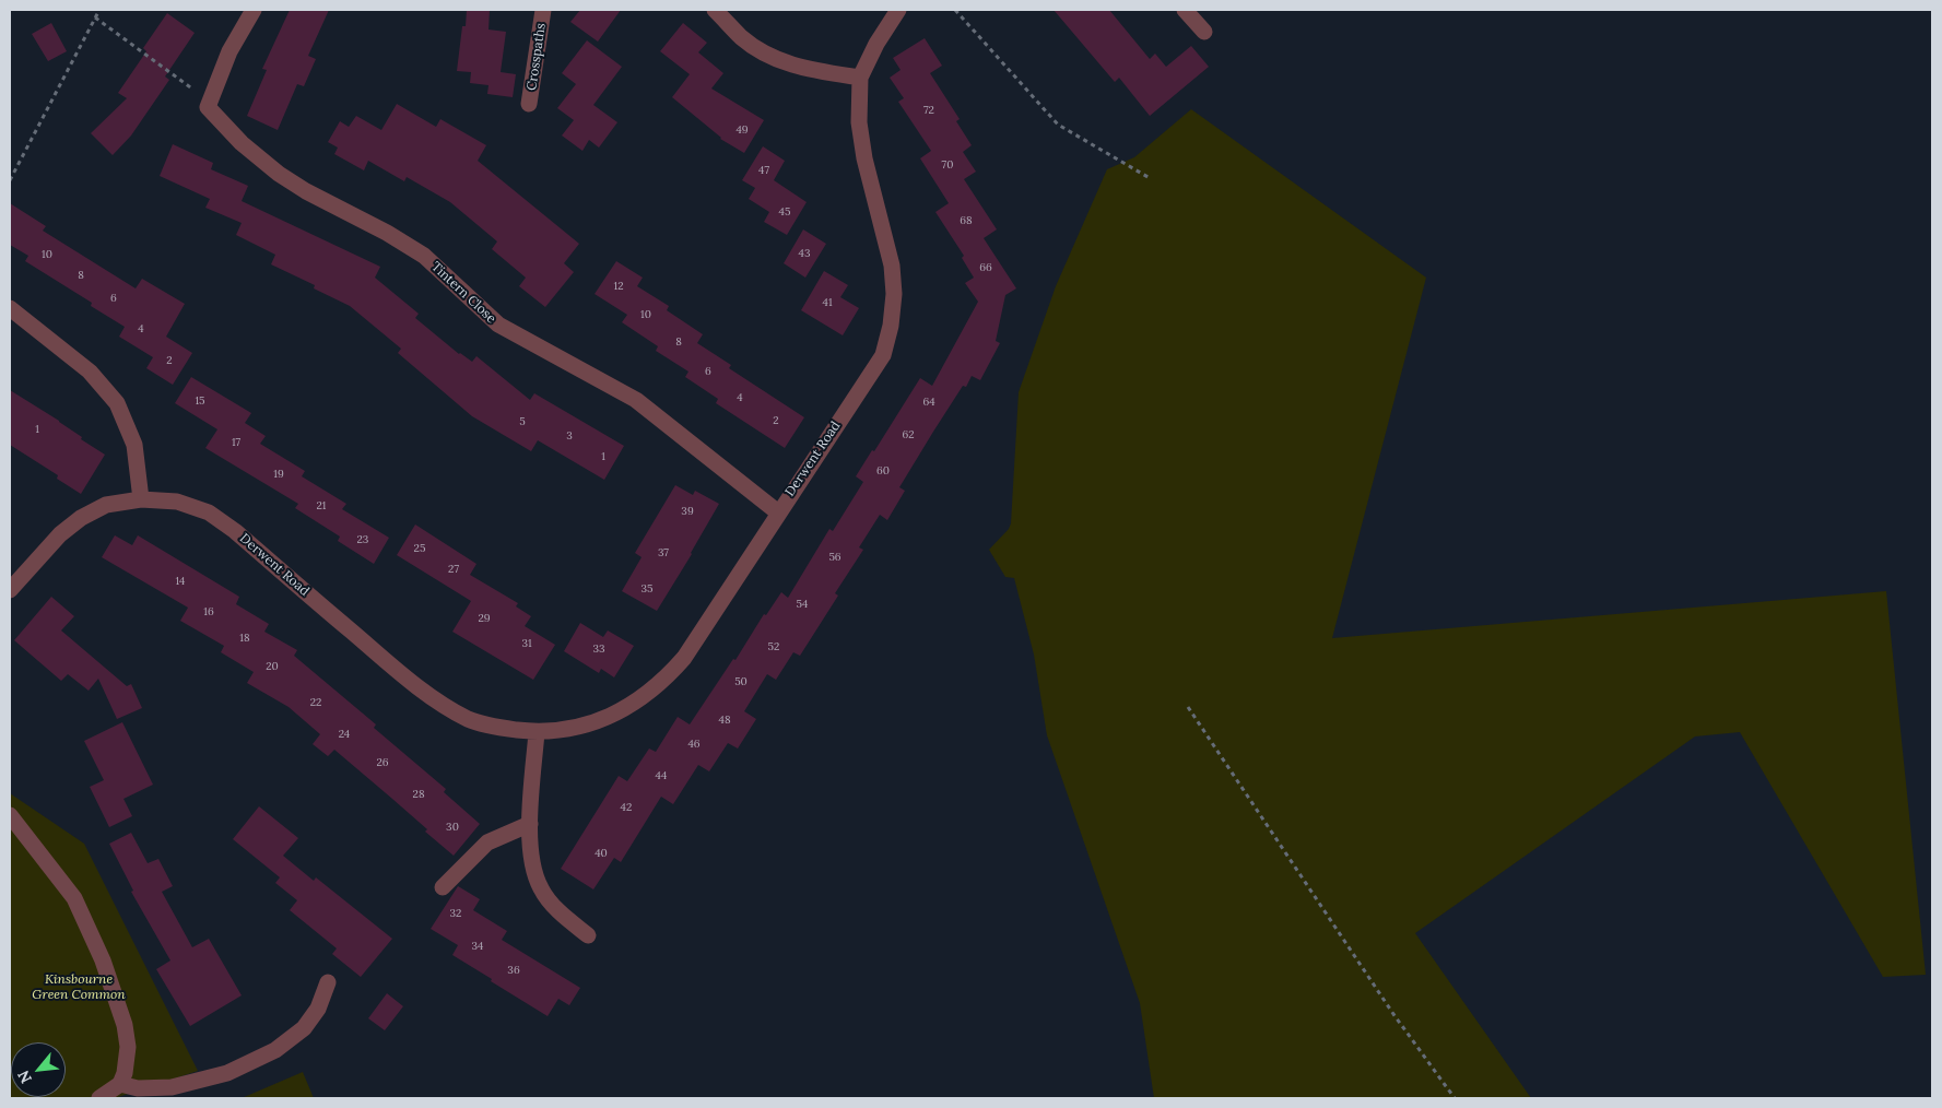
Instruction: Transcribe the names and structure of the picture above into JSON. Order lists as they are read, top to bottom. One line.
{"streets":{"street":["Crosspaths","Tintern Close","Derwent Road"]},"crossings":[["Tintern Close","Derwent Road"]],"parks":["Kinsbourne Green Common"],"house_numbers":["72","49","70","47","45","68","43","10","66","8","12","6","41","10","4","8","2","6","4","15","64","2","5","1","62","3","17","1","60","19","21","39","23","25","37","56","27","14","35","54","16","29","18","31","52","33","20","50","22","48","24","46","26","44","28","42","30","40","32","34","36"],"north":"bottom left"}
